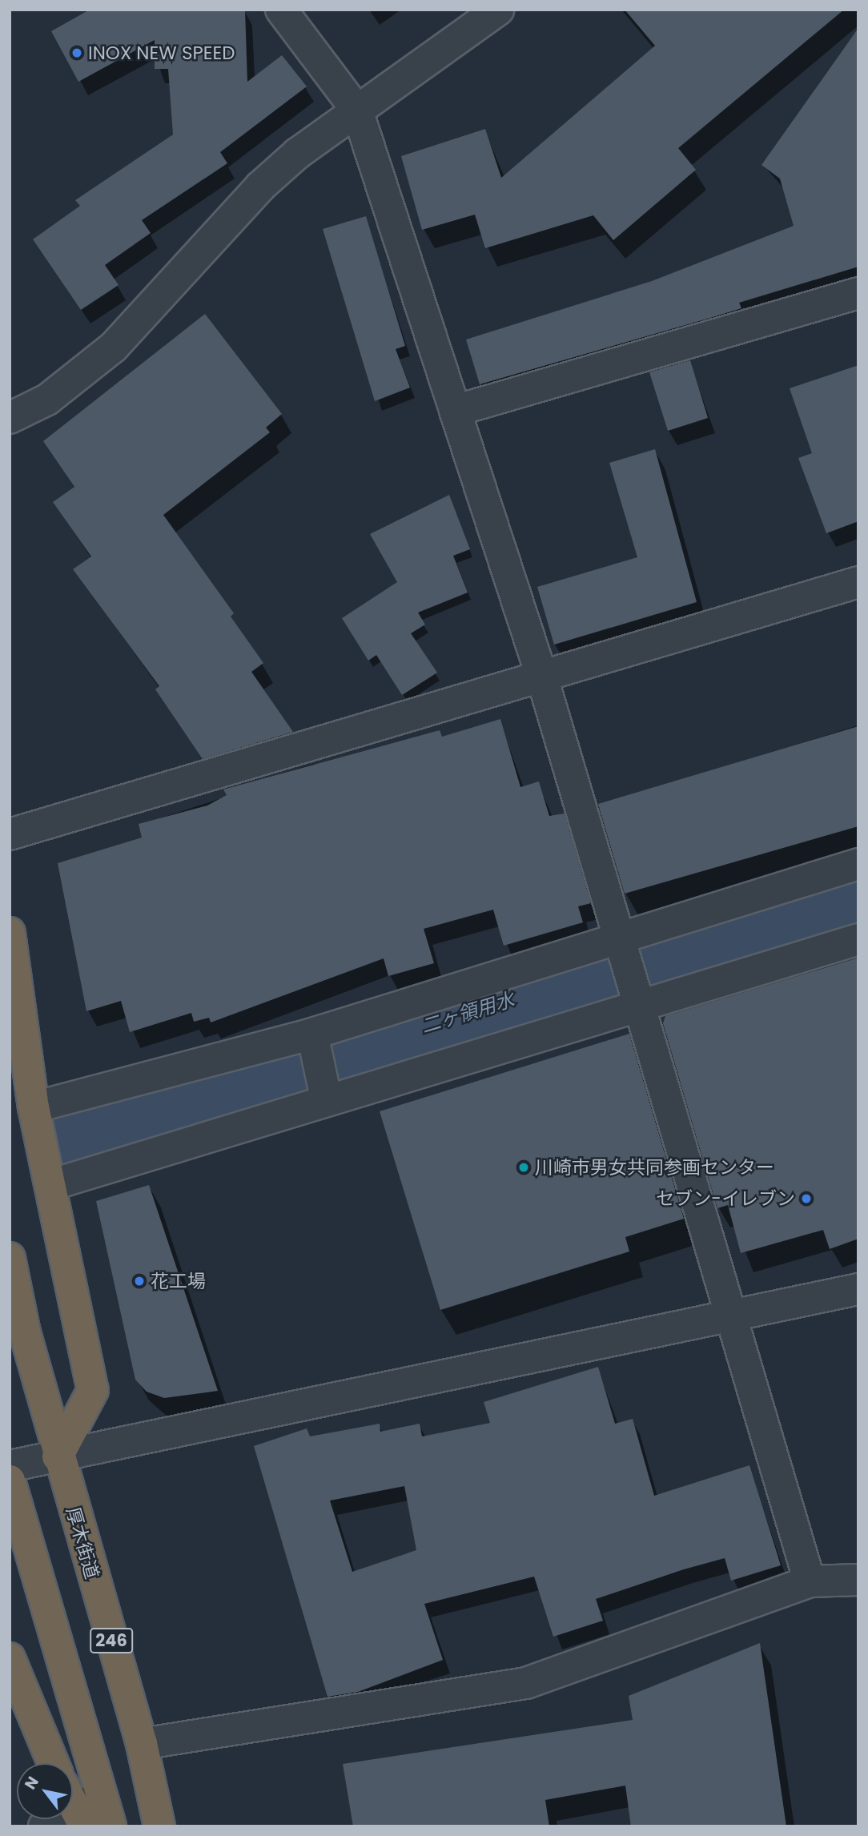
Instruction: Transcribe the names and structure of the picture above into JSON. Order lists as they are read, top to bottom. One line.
{"streets":{"highway":["厚木街道","246"]},"water":["二ヶ領用水"],"places":["INOX NEW SPEED","川崎市男女共同参画センター","セブン-イレブン","花工場"],"north":"top left"}
